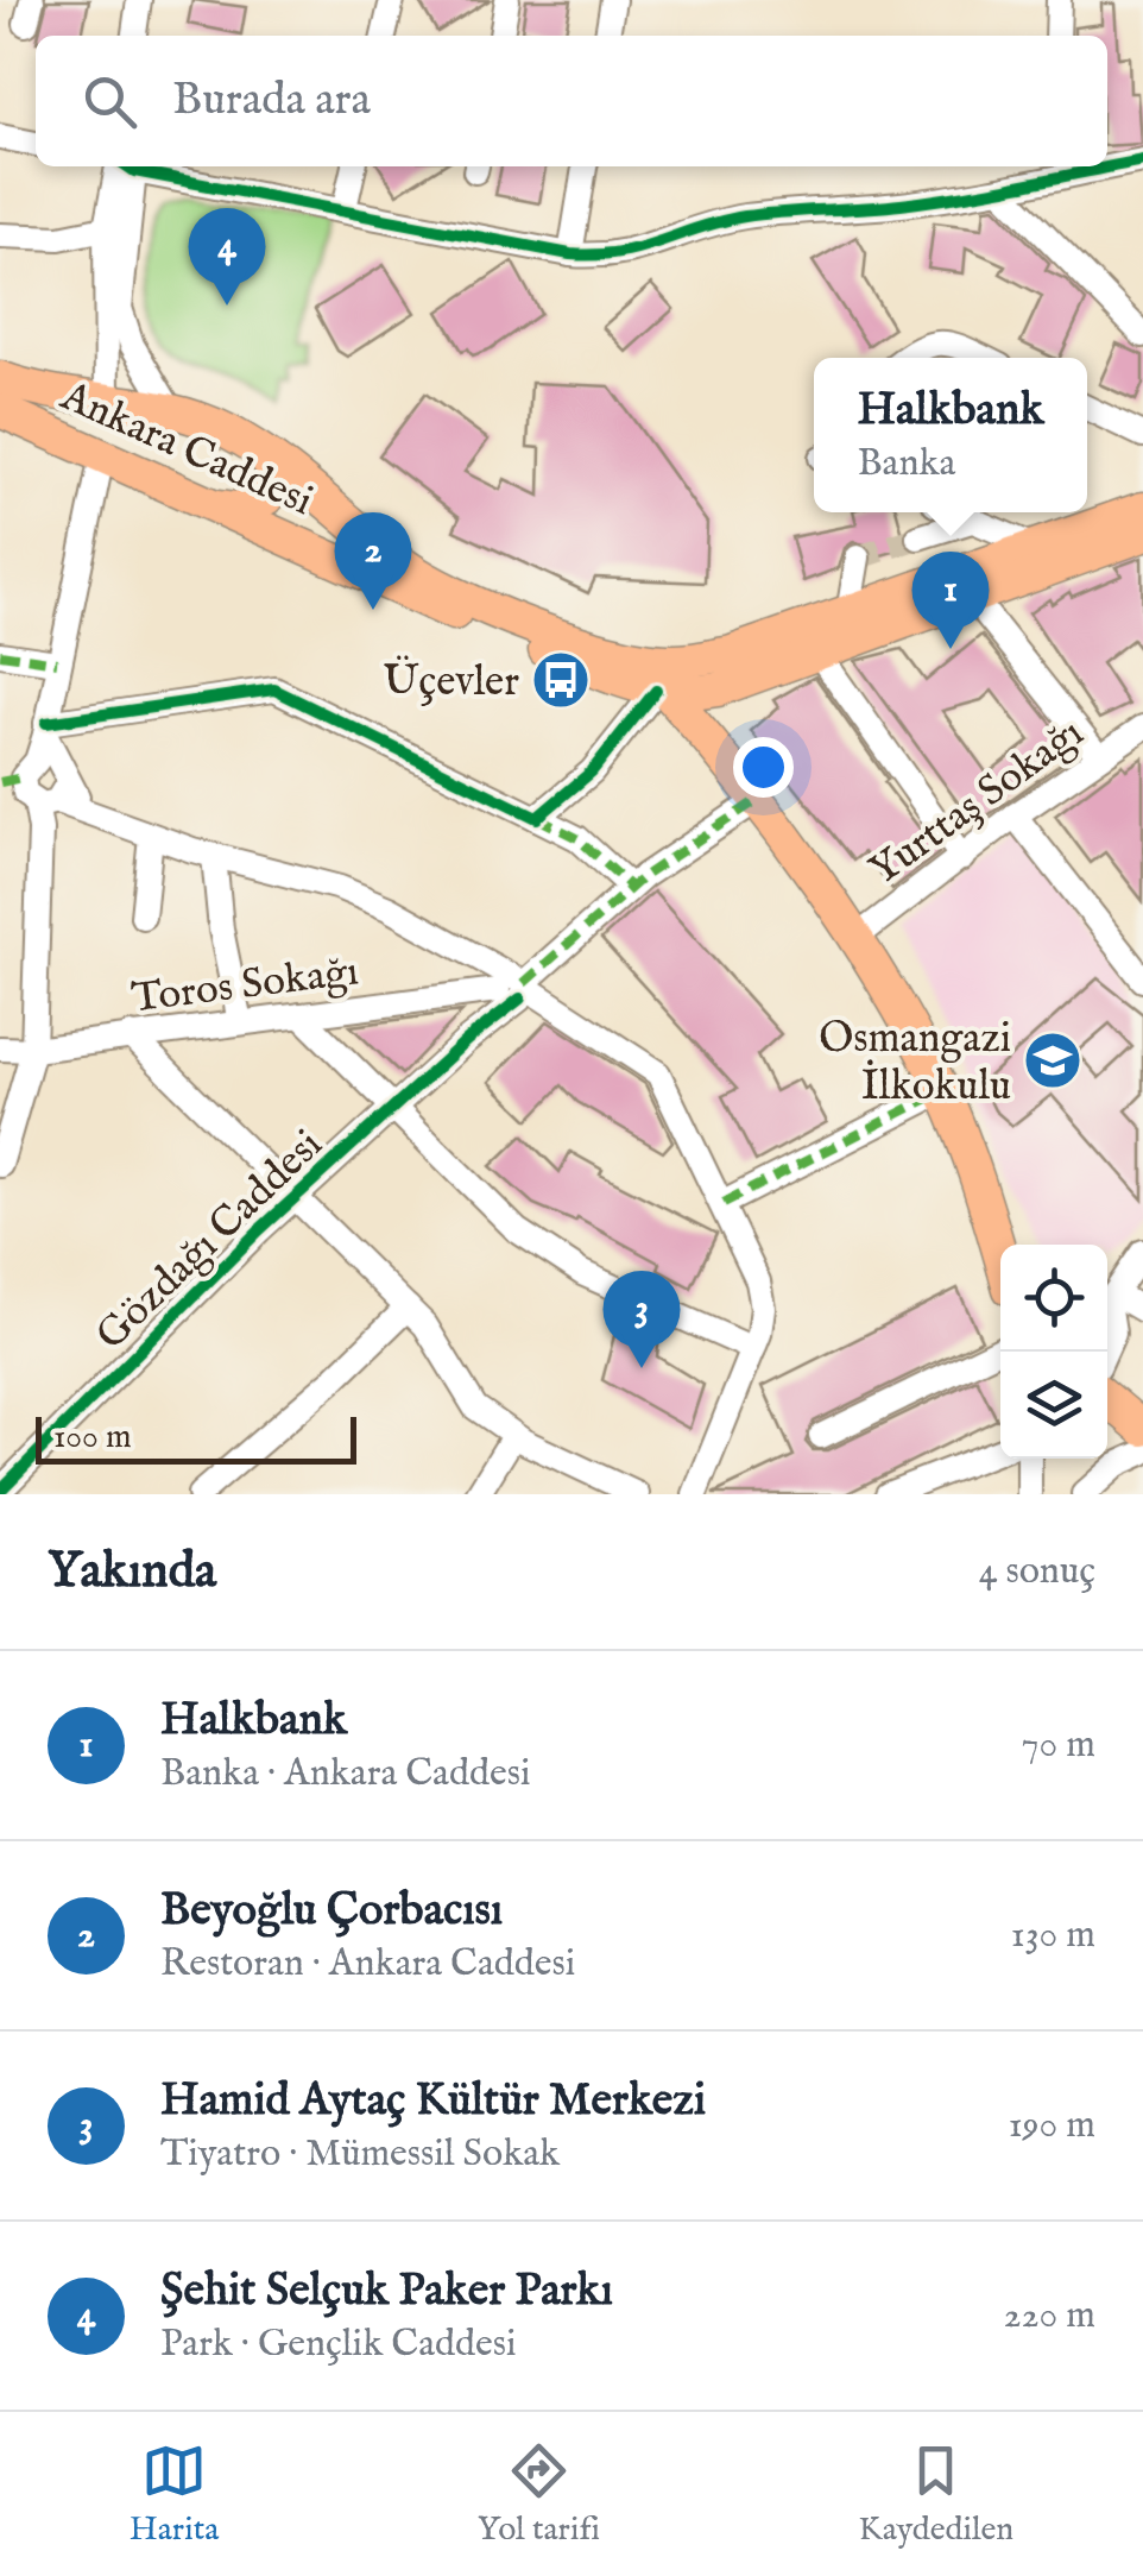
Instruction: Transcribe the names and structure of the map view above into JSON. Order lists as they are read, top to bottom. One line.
{"streets":{"main road":["Ankara Caddesi"],"street":["Yurttaş Sokağı","Toros Sokağı","Gözdağı Caddesi"]},"crossings":[["Toros Sokağı","Gözdağı Caddesi"]],"places":{"bus stop":["Üçevler"],"school or university":["Osmangazi İlkokulu"]},"scale_bar":"100 m","page":{"search":"Burada ara","pins":["4","2","1","3"],"popup":["Halkbank","Banka"],"scale":"100 m","heading":["Yakında","4 sonuç"],"list":[{"mark":"1","name":"Halkbank","note":"Banka · Ankara Caddesi","value":"70 m"},{"mark":"2","name":"Beyoğlu Çorbacısı","note":"Restoran · Ankara Caddesi","value":"130 m"},{"mark":"3","name":"Hamid Aytaç Kültür Merkezi","note":"Tiyatro · Mümessil Sokak","value":"190 m"},{"mark":"4","name":"Şehit Selçuk Paker Parkı","note":"Park · Gençlik Caddesi","value":"220 m"}],"nav":["Harita","Yol tarifi","Kaydedilen"]}}
